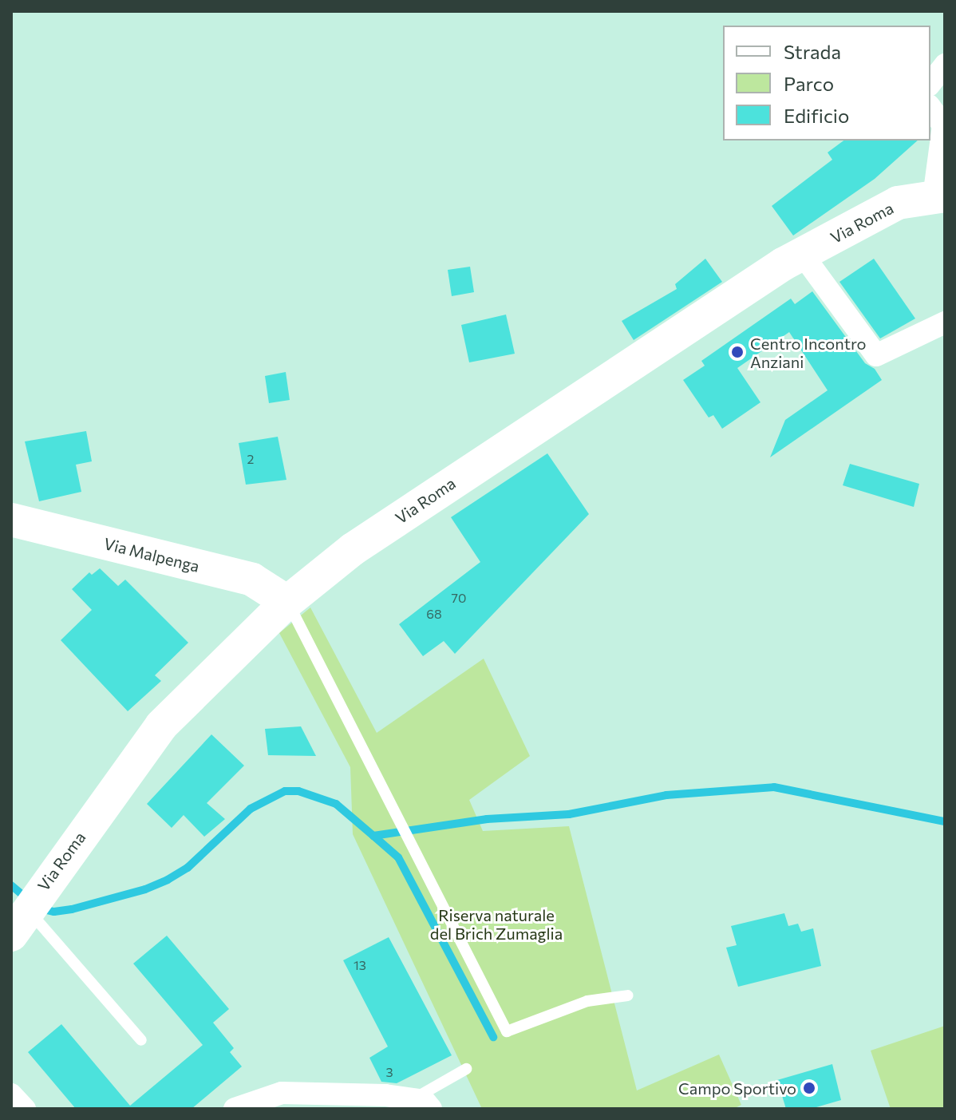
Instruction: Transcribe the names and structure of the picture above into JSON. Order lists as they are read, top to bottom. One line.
{"streets":{"street":["Via Roma","Via Malpenga"]},"crossings":[["Via Roma","Via Malpenga"]],"parks":["Riserva naturale del Brich Zumaglia"],"places":["Centro Incontro Anziani","Campo Sportivo"],"house_numbers":["2","70","68","13","3"],"legend":["Strada","Parco","Edificio"]}
